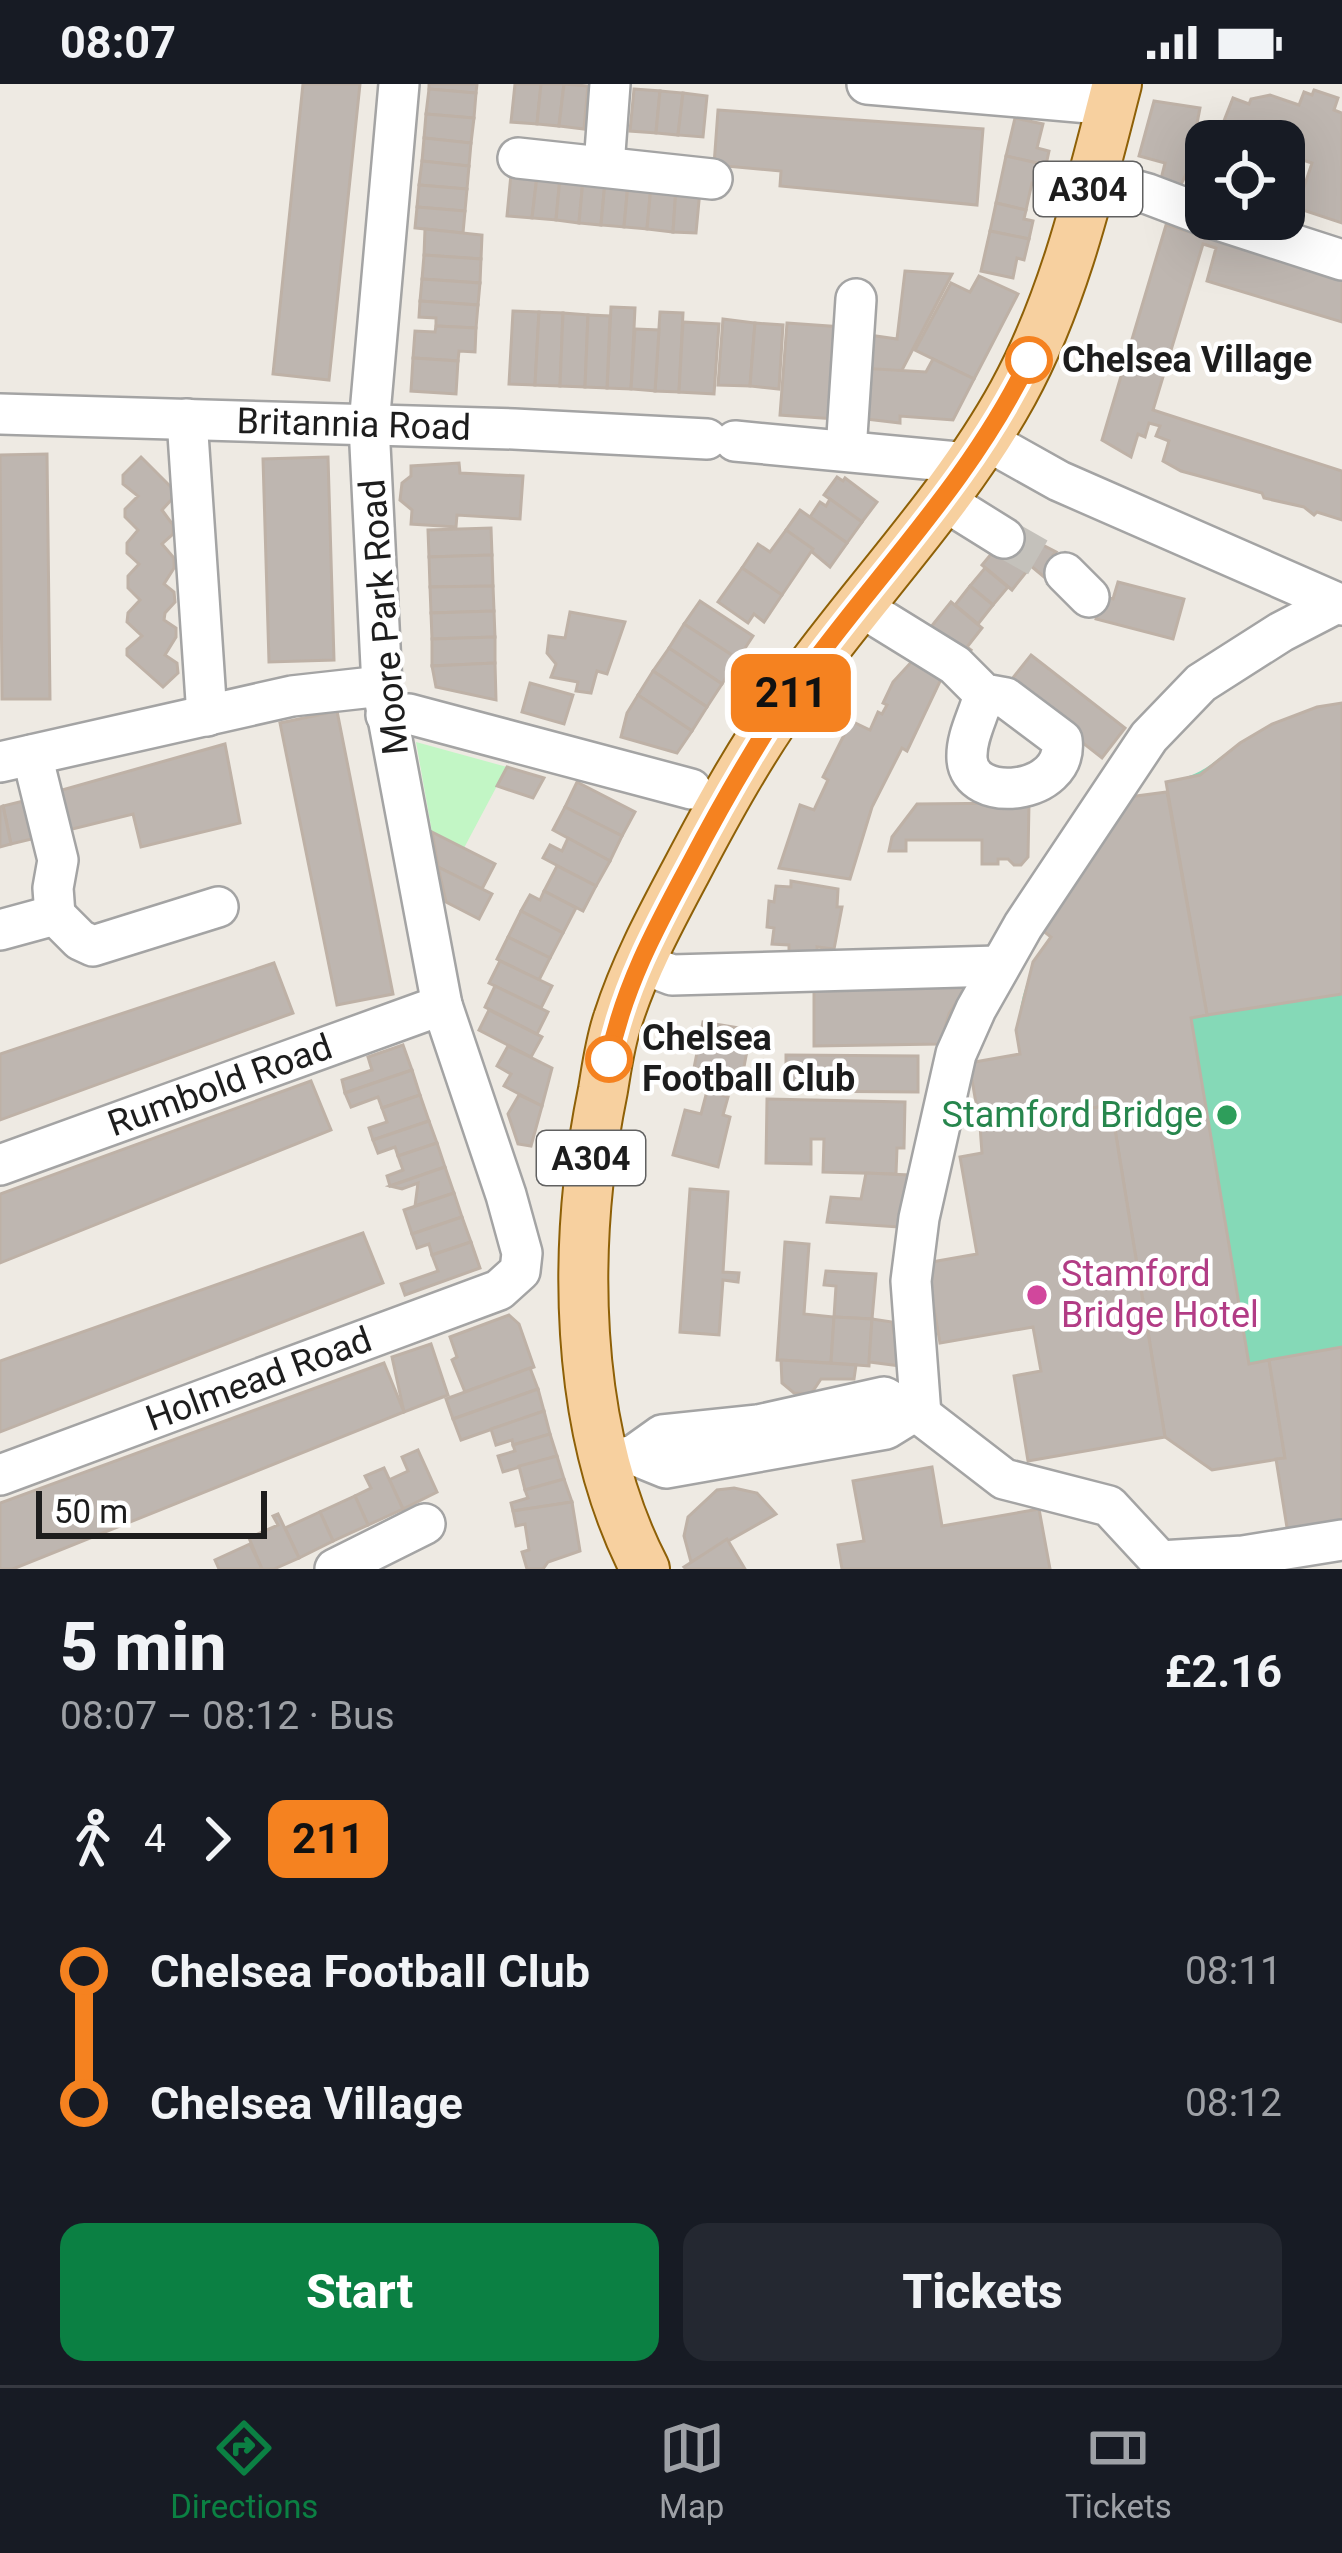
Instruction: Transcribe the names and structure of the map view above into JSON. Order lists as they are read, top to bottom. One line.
{"streets":{"main road":["A304"],"street":["Britannia Road","Moore Park Road","Rumbold Road","Holmead Road"]},"crossings":[["A304","Britannia Road"],["Britannia Road","Moore Park Road"],["Moore Park Road","Rumbold Road"],["Moore Park Road","Holmead Road"]],"places":["Chelsea Village","Chelsea Football Club","Stamford Bridge","Stamford Bridge Hotel"],"lines":["bus line 211"],"scale_bar":"50 m","page":{"status":"08:07","on_map":"211","scale":"50 m","heading":["5 min","08:07 – 08:12 · Bus","£2.16"],"legs":["4","211"],"list":[{"name":"Chelsea Football Club","value":"08:11"},{"name":"Chelsea Village","value":"08:12"}],"buttons":["Start","Tickets"],"tabs":["Directions","Map","Tickets"]}}
